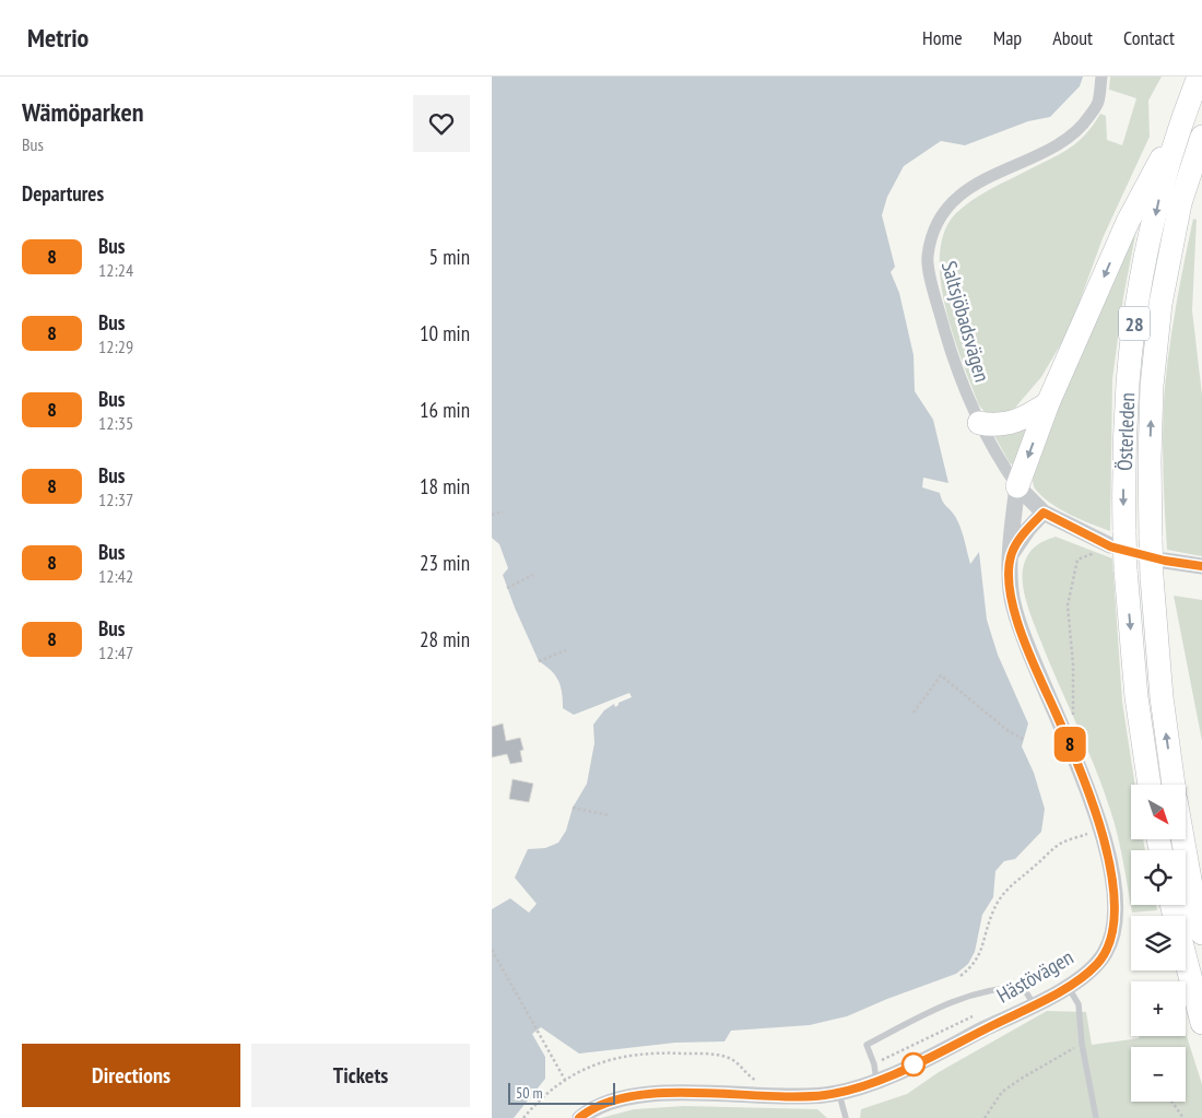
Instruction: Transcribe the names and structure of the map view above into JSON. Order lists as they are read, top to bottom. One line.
{"streets":{"highway":["28","Österleden"],"street":["Saltsjöbadsvägen","Hästövägen"]},"crossings":[["Saltsjöbadsvägen","Hästövägen"]],"lines":["bus line 8"],"scale_bar":"50 m","north":"bottom right","page":{"header":"Metrio","nav":["Home","Map","About","Contact"],"heading":[["Wämöparken","Bus"],"Departures"],"on_map":"8","list":[{"mark":"8","name":"Bus","note":"12:24","value":"5 min"},{"mark":"8","name":"Bus","note":"12:29","value":"10 min"},{"mark":"8","name":"Bus","note":"12:35","value":"16 min"},{"mark":"8","name":"Bus","note":"12:37","value":"18 min"},{"mark":"8","name":"Bus","note":"12:42","value":"23 min"},{"mark":"8","name":"Bus","note":"12:47","value":"28 min"}],"map_buttons":["+","−"],"buttons":["Directions","Tickets"],"scale":"50 m"}}
